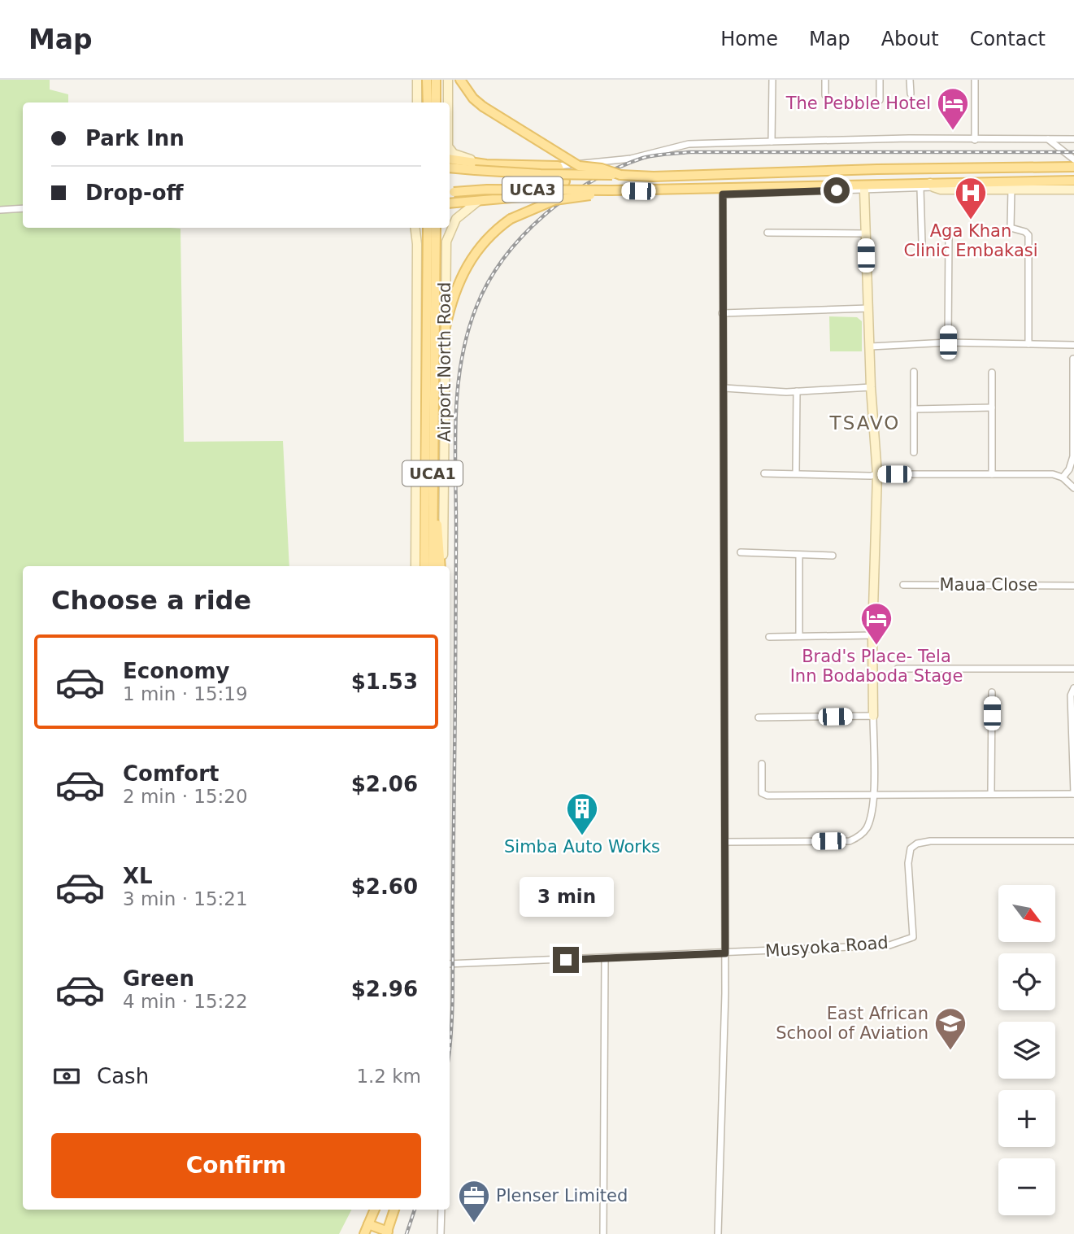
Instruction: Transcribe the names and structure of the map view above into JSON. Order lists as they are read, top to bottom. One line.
{"streets":{"main road":["UCA3","Airport North Road","UCA1"],"street":["Maua Close","Musyoka Road"]},"districts":["TSAVO"],"places":{"hotel":["The Pebble Hotel","Brad's Place- Tela Inn Bodaboda Stage"],"hospital":["Aga Khan Clinic Embakasi"],"building":["Simba Auto Works"],"school or university":["East African School of Aviation"],"office":["Plenser Limited"]},"north":"bottom right","page":{"header":"Map","nav":["Home","Map","About","Contact"],"banner":["Park Inn","Drop-off"],"heading":"Choose a ride","list":[{"name":"Economy","note":"1 min · 15:19","value":"$1.53"},{"name":"Comfort","note":"2 min · 15:20","value":"$2.06"},{"name":"XL","note":"3 min · 15:21","value":"$2.60"},{"name":"Green","note":"4 min · 15:22","value":"$2.96"}],"bubble":"3 min","map_buttons":["+","−"],"pay":["Cash","1.2 km"],"buttons":"Confirm"}}
